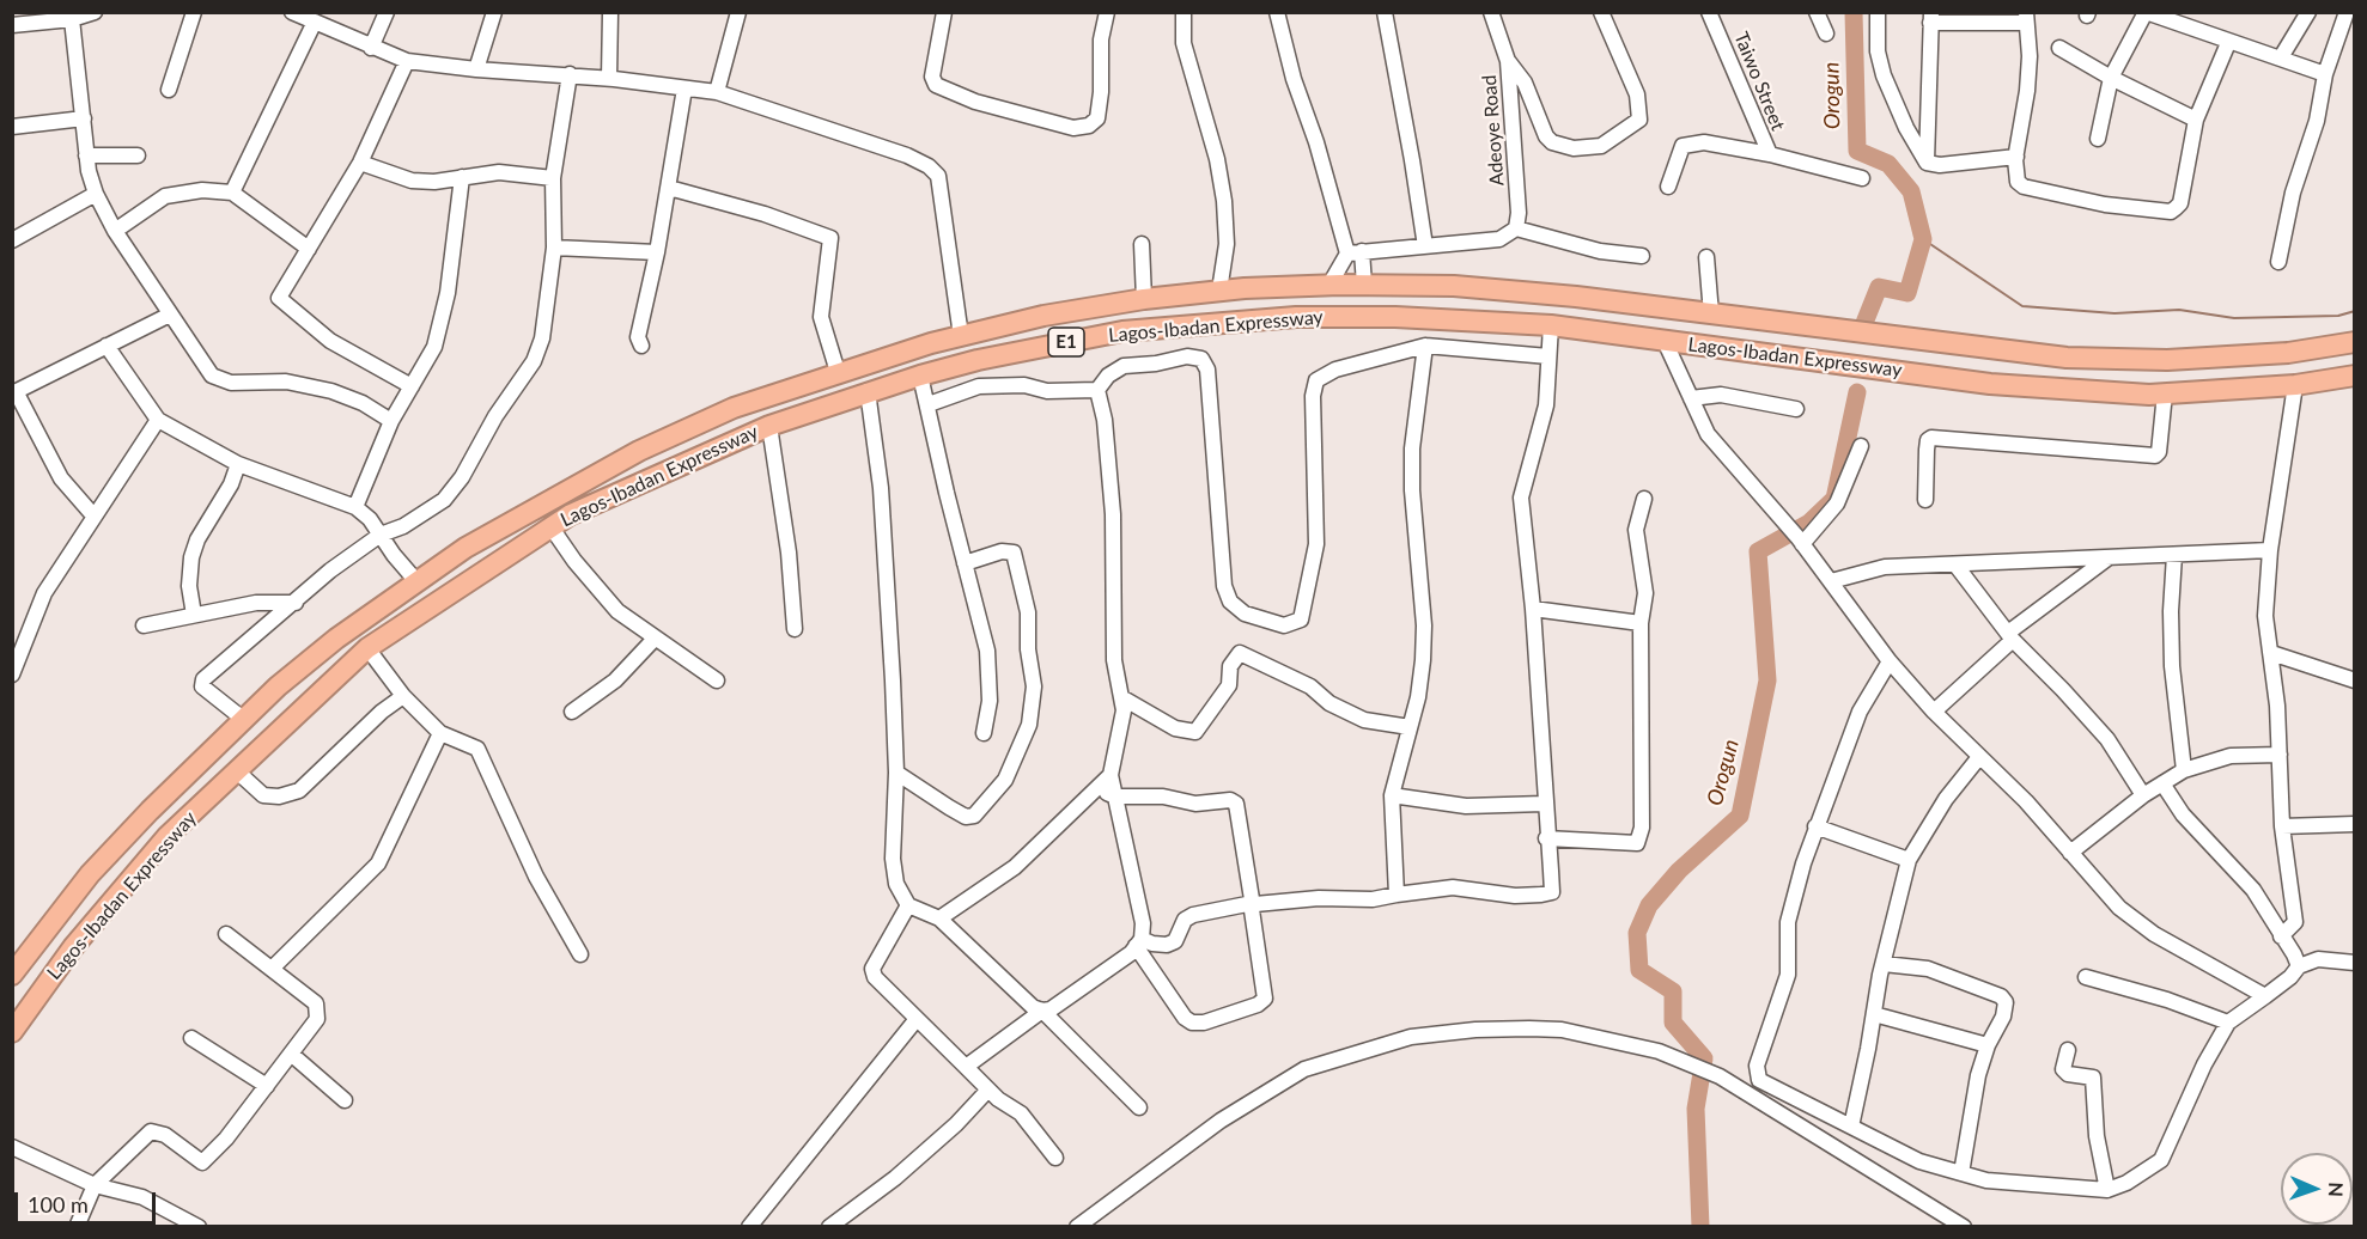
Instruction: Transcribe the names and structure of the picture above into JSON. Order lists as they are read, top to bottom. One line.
{"streets":{"highway":["Lagos-Ibadan Expressway","E1"],"street":["Taiwo Street","Adeoye Road"]},"water":["Orogun"],"scale_bar":"100 m","north":"right"}
